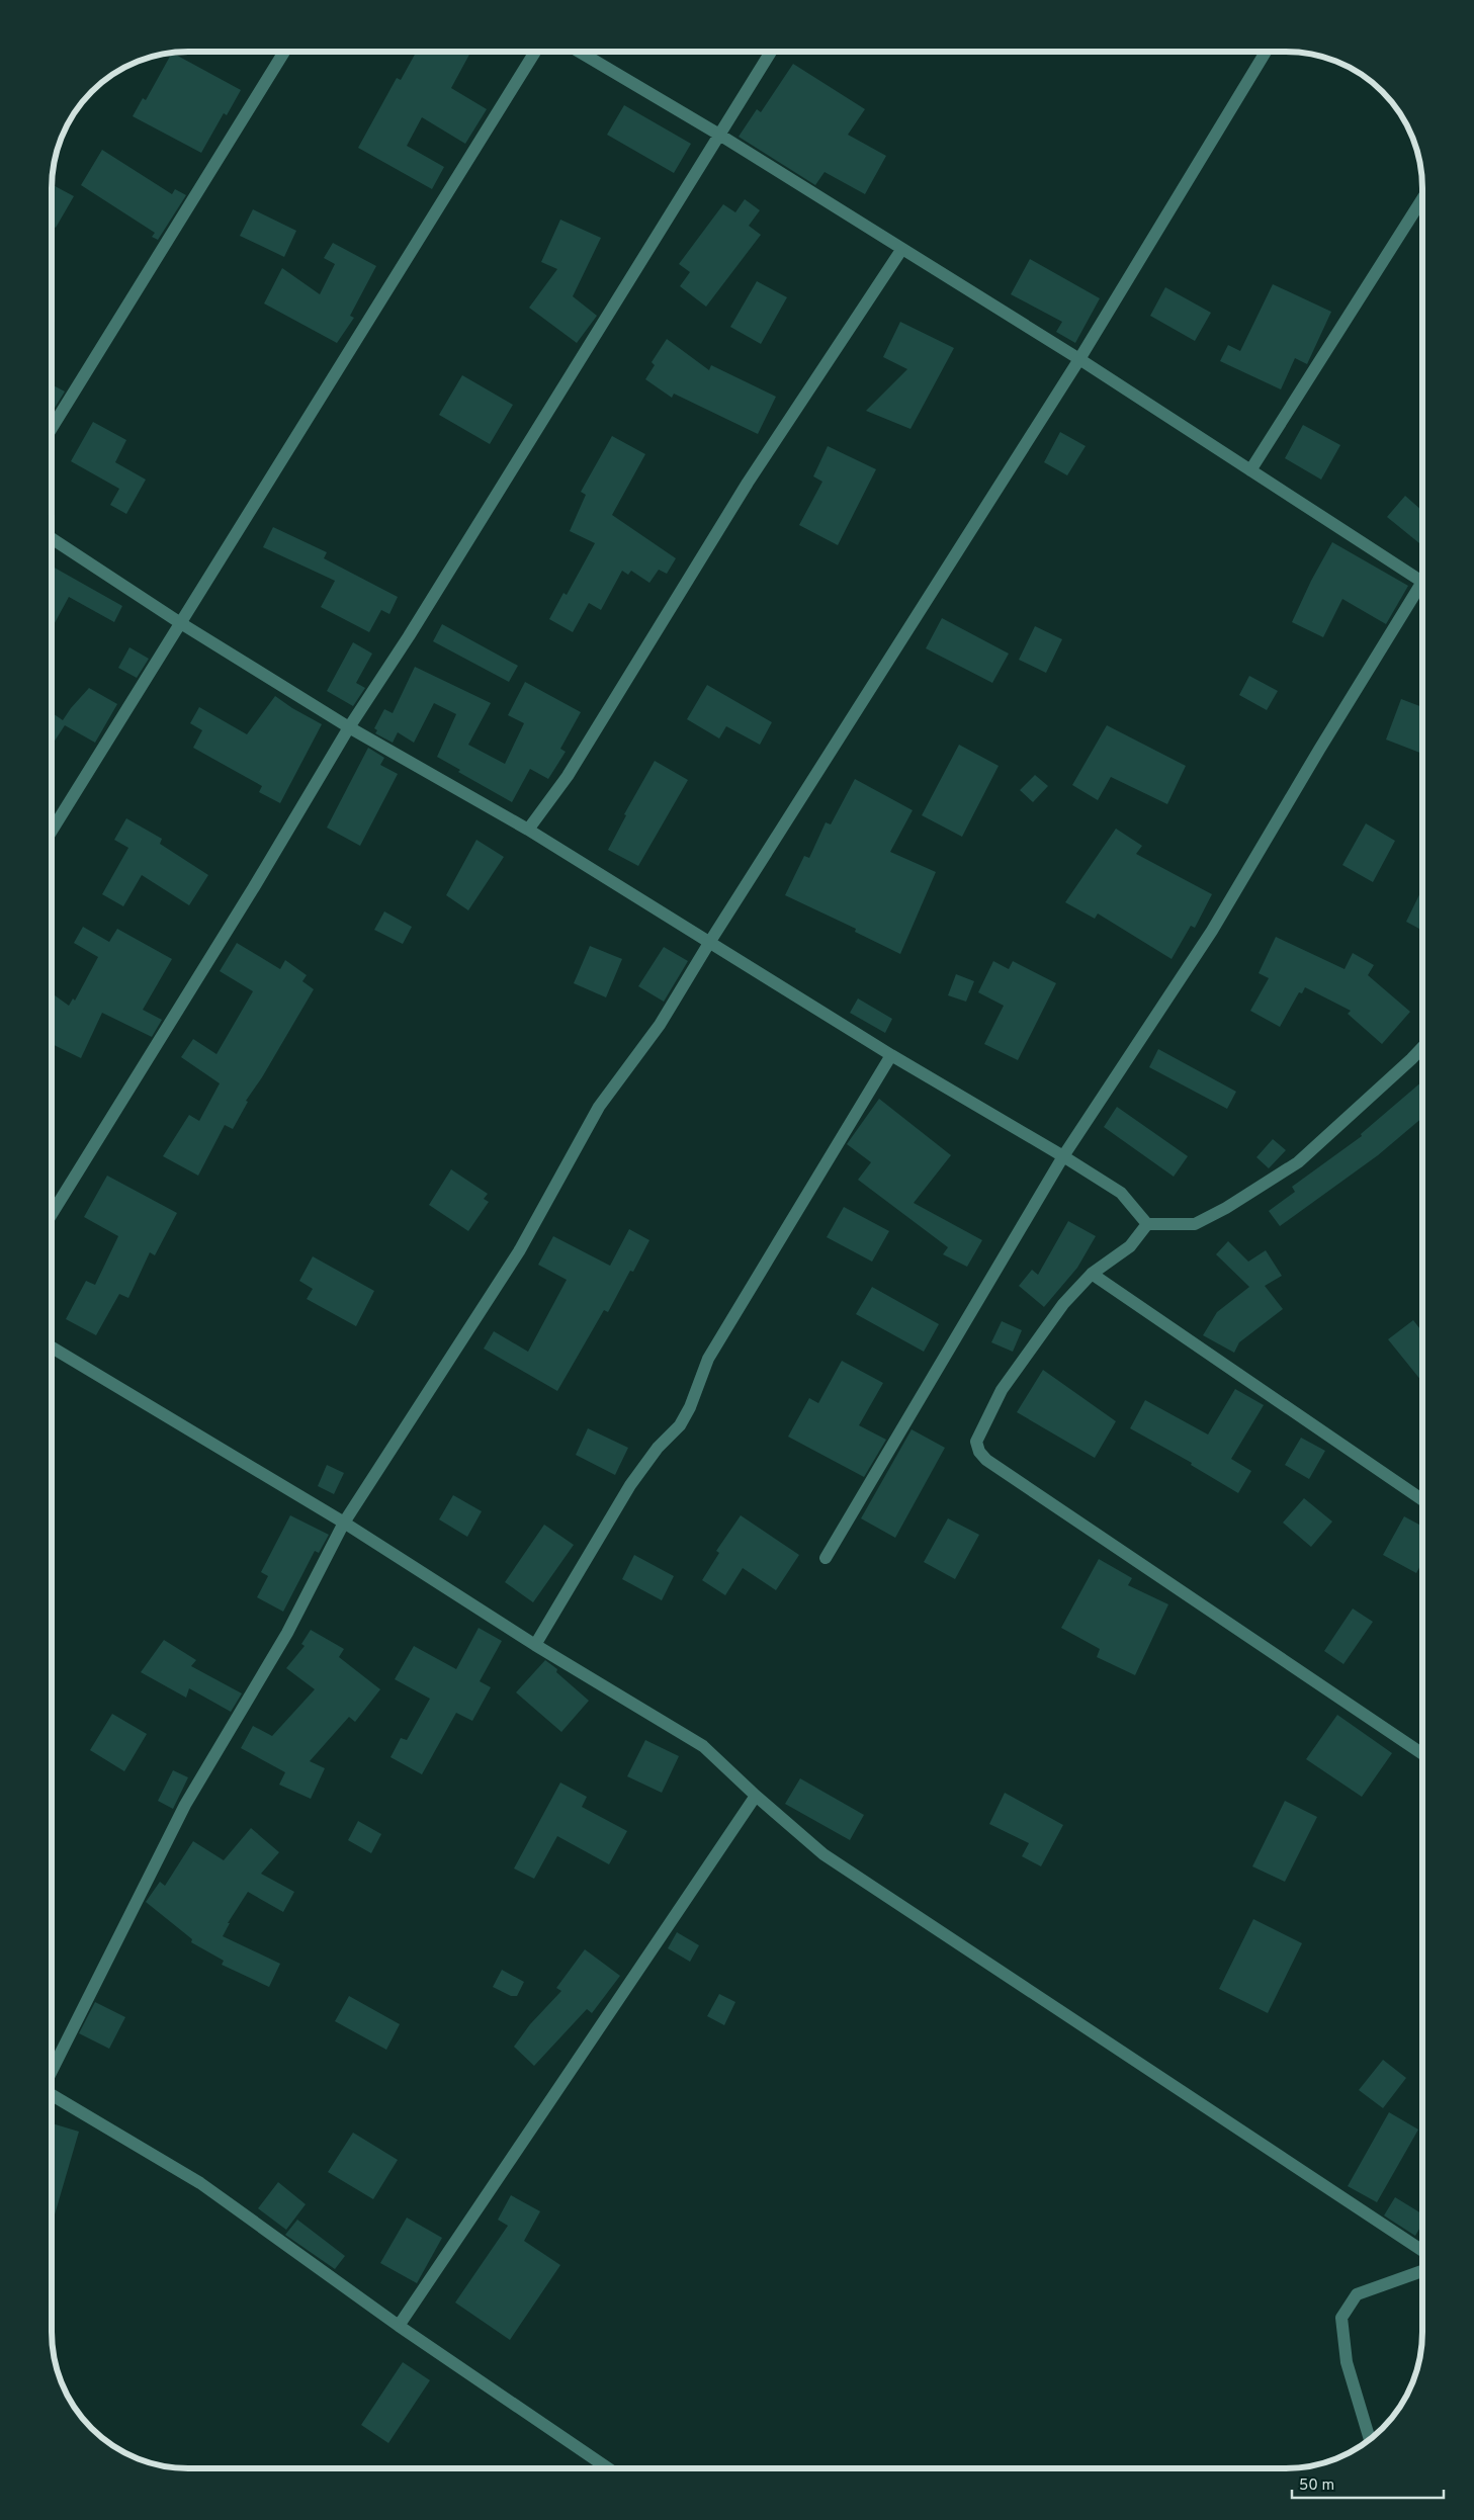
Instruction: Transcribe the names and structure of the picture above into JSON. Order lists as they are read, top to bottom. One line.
{"scale_bar":"50 m"}
